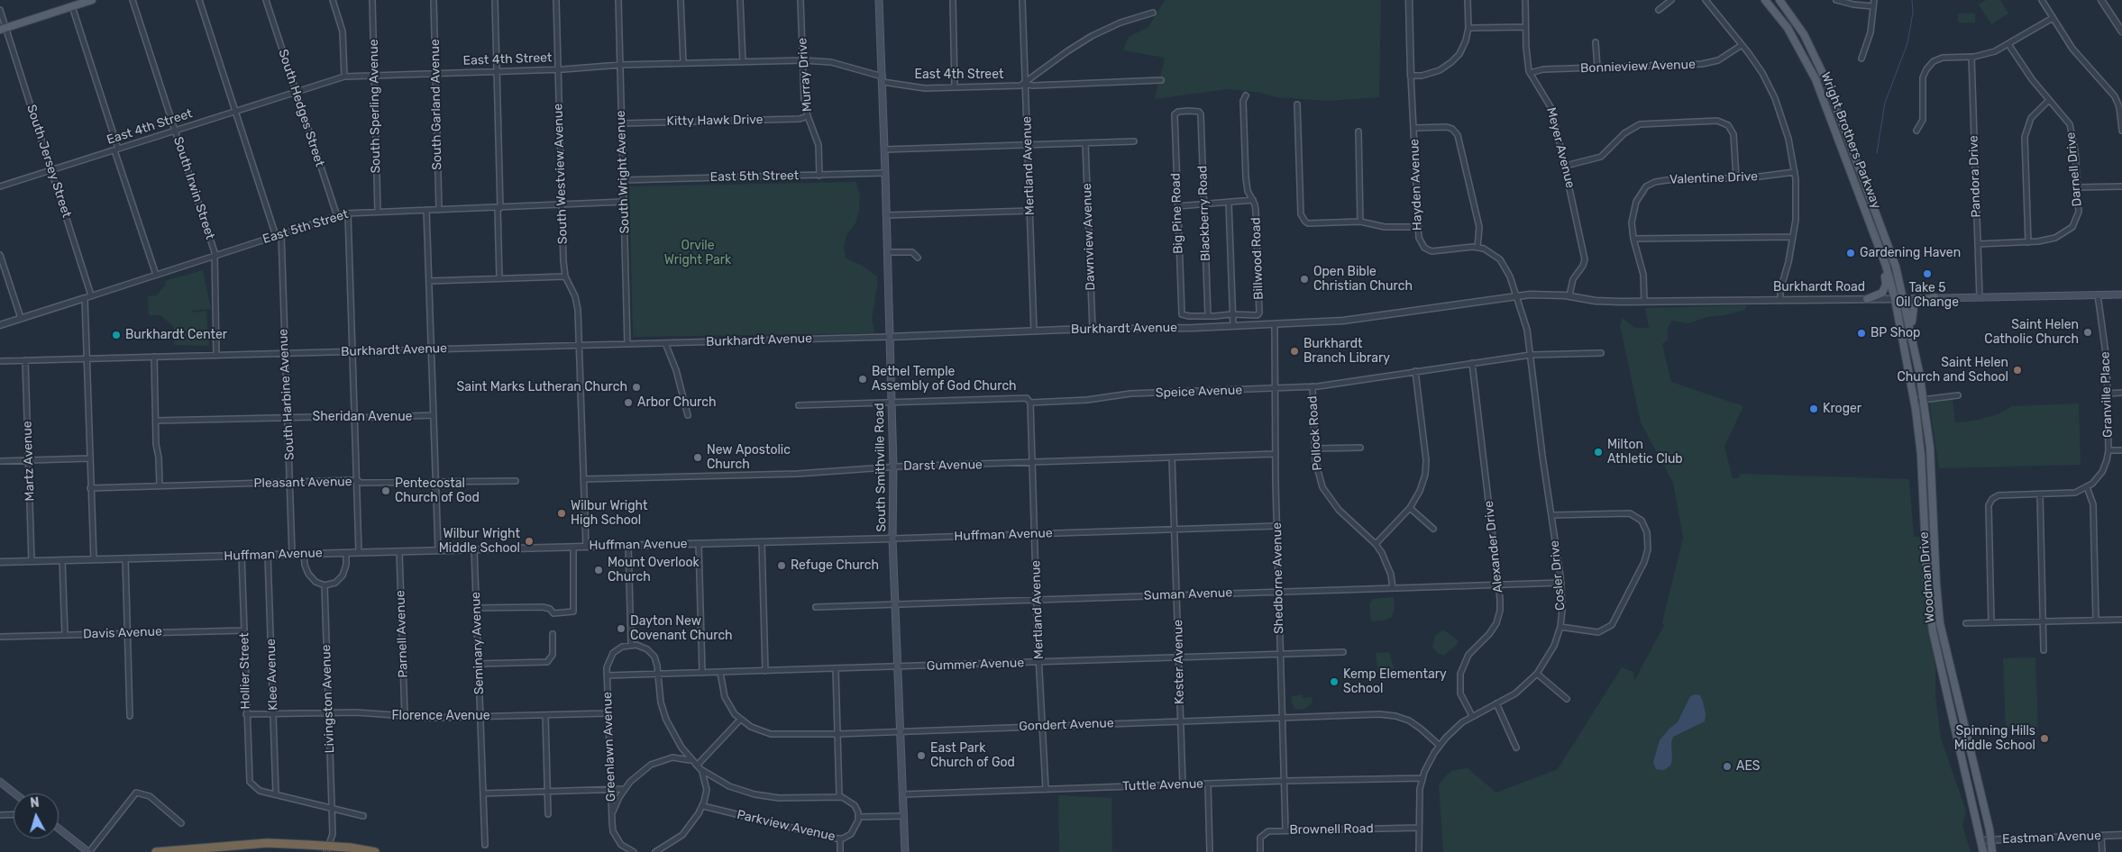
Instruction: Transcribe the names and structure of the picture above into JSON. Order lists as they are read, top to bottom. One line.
{"streets":{"main road":["Wright Brothers Parkway","Burkhardt Road","South Smithville Road","Woodman Drive"],"street":["East 4th Street","Bonnieview Avenue","Murray Drive","South Garland Avenue","South Sperling Avenue","South Hedges Street","Kitty Hawk Drive","Meyer Avenue","South Jersey Street","Mertland Avenue","Darnell Drive","South Wright Avenue","South Westview Avenue","East 5th Street","Pandora Drive","Valentine Drive","Hayden Avenue","South Irwin Street","Big Pine Road","Blackberry Road","Dawnview Avenue","Billwood Road","Burkhardt Avenue","Speice Avenue","South Harbine Avenue","Granville Place","Sheridan Avenue","Pollock Road","Martz Avenue","Darst Avenue","Pleasant Avenue","Huffman Avenue","Alexander Drive","Cosler Drive","Shedborne Avenue","Suman Avenue","Davis Avenue","Parnell Avenue","Seminary Avenue","Kester Avenue","Gummer Avenue","Hollier Street","Klee Avenue","Livingston Avenue","Florence Avenue","Gondert Avenue","Greenlawn Avenue","Tuttle Avenue","Parkview Avenue","Brownell Road","Eastman Avenue"]},"crossings":[["East 4th Street","Murray Drive"],["East 4th Street","South Garland Avenue"],["East 4th Street","South Sperling Avenue"],["East 4th Street","South Hedges Street"],["East 4th Street","South Jersey Street"],["East 4th Street","Mertland Avenue"],["East 4th Street","South Wright Avenue"],["East 4th Street","South Westview Avenue"],["East 4th Street","South Irwin Street"],["East 4th Street","South Harbine Avenue"],["East 4th Street","South Smithville Road"],["Bonnieview Avenue","Meyer Avenue"],["Murray Drive","Kitty Hawk Drive"],["Murray Drive","East 5th Street"],["South Garland Avenue","East 5th Street"],["South Sperling Avenue","East 5th Street"],["South Hedges Street","East 5th Street"],["Kitty Hawk Drive","South Wright Avenue"],["Wright Brothers Parkway","Burkhardt Road"],["Wright Brothers Parkway","Woodman Drive"],["Meyer Avenue","Burkhardt Road"],["South Jersey Street","East 5th Street"],["Mertland Avenue","Burkhardt Avenue"],["Mertland Avenue","Speice Avenue"],["Mertland Avenue","Darst Avenue"],["Mertland Avenue","Huffman Avenue"],["Mertland Avenue","Suman Avenue"],["Mertland Avenue","Gummer Avenue"],["Mertland Avenue","Gondert Avenue"],["Mertland Avenue","Tuttle Avenue"],["South Wright Avenue","East 5th Street"],["South Wright Avenue","Burkhardt Avenue"],["South Westview Avenue","East 5th Street"],["South Westview Avenue","Burkhardt Avenue"],["East 5th Street","South Irwin Street"],["East 5th Street","South Harbine Avenue"],["East 5th Street","South Smithville Road"],["Pandora Drive","Burkhardt Road"],["Valentine Drive","Burkhardt Road"],["South Irwin Street","Burkhardt Avenue"],["Big Pine Road","Blackberry Road"],["Dawnview Avenue","Burkhardt Avenue"],["Burkhardt Road","Burkhardt Avenue"],["Burkhardt Road","Granville Place"],["Burkhardt Road","Cosler Drive"],["Burkhardt Road","Woodman Drive"],["Burkhardt Avenue","South Harbine Avenue"],["Burkhardt Avenue","Martz Avenue"],["Burkhardt Avenue","South Smithville Road"],["Burkhardt Avenue","Cosler Drive"],["Burkhardt Avenue","Shedborne Avenue"],["Speice Avenue","Pollock Road"],["Speice Avenue","South Smithville Road"],["Speice Avenue","Alexander Drive"],["Speice Avenue","Cosler Drive"],["Speice Avenue","Shedborne Avenue"],["South Harbine Avenue","Sheridan Avenue"],["South Harbine Avenue","Pleasant Avenue"],["South Harbine Avenue","Huffman Avenue"],["Pollock Road","Suman Avenue"],["Martz Avenue","Huffman Avenue"],["Darst Avenue","South Smithville Road"],["Darst Avenue","Shedborne Avenue"],["Darst Avenue","Kester Avenue"],["South Smithville Road","Huffman Avenue"],["South Smithville Road","Suman Avenue"],["South Smithville Road","Gummer Avenue"],["South Smithville Road","Gondert Avenue"],["South Smithville Road","Tuttle Avenue"],["Huffman Avenue","Shedborne Avenue"],["Huffman Avenue","Parnell Avenue"],["Huffman Avenue","Seminary Avenue"],["Huffman Avenue","Kester Avenue"],["Huffman Avenue","Hollier Street"],["Huffman Avenue","Klee Avenue"],["Alexander Drive","Cosler Drive"],["Alexander Drive","Suman Avenue"],["Cosler Drive","Suman Avenue"],["Cosler Drive","Gondert Avenue"],["Cosler Drive","Tuttle Avenue"],["Cosler Drive","Brownell Road"],["Woodman Drive","Eastman Avenue"],["Shedborne Avenue","Suman Avenue"],["Shedborne Avenue","Gummer Avenue"],["Shedborne Avenue","Gondert Avenue"],["Shedborne Avenue","Tuttle Avenue"],["Shedborne Avenue","Brownell Road"],["Suman Avenue","Kester Avenue"],["Davis Avenue","Hollier Street"],["Parnell Avenue","Florence Avenue"],["Seminary Avenue","Florence Avenue"],["Kester Avenue","Gummer Avenue"],["Kester Avenue","Gondert Avenue"],["Kester Avenue","Tuttle Avenue"],["Gummer Avenue","Gondert Avenue"],["Gummer Avenue","Greenlawn Avenue"],["Hollier Street","Klee Avenue"],["Hollier Street","Florence Avenue"],["Klee Avenue","Florence Avenue"],["Livingston Avenue","Florence Avenue"],["Florence Avenue","Greenlawn Avenue"]],"parks":["Orvile Wright Park"],"places":["Gardening Haven","Take 5 Oil Change","Open Bible Christian Church","Saint Helen Catholic Church","BP Shop","Burkhardt Center","Burkhardt Branch Library","Saint Helen Church and School","Bethel Temple Assembly of God Church","Saint Marks Lutheran Church","Arbor Church","Kroger","Milton Athletic Club","New Apostolic Church","Pentecostal Church of God","Wilbur Wright High School","Wilbur Wright Middle School","Refuge Church","Mount Overlook Church","Dayton New Covenant Church","Kemp Elementary School","Spinning Hills Middle School","East Park Church of God","AES"],"north":"top"}
